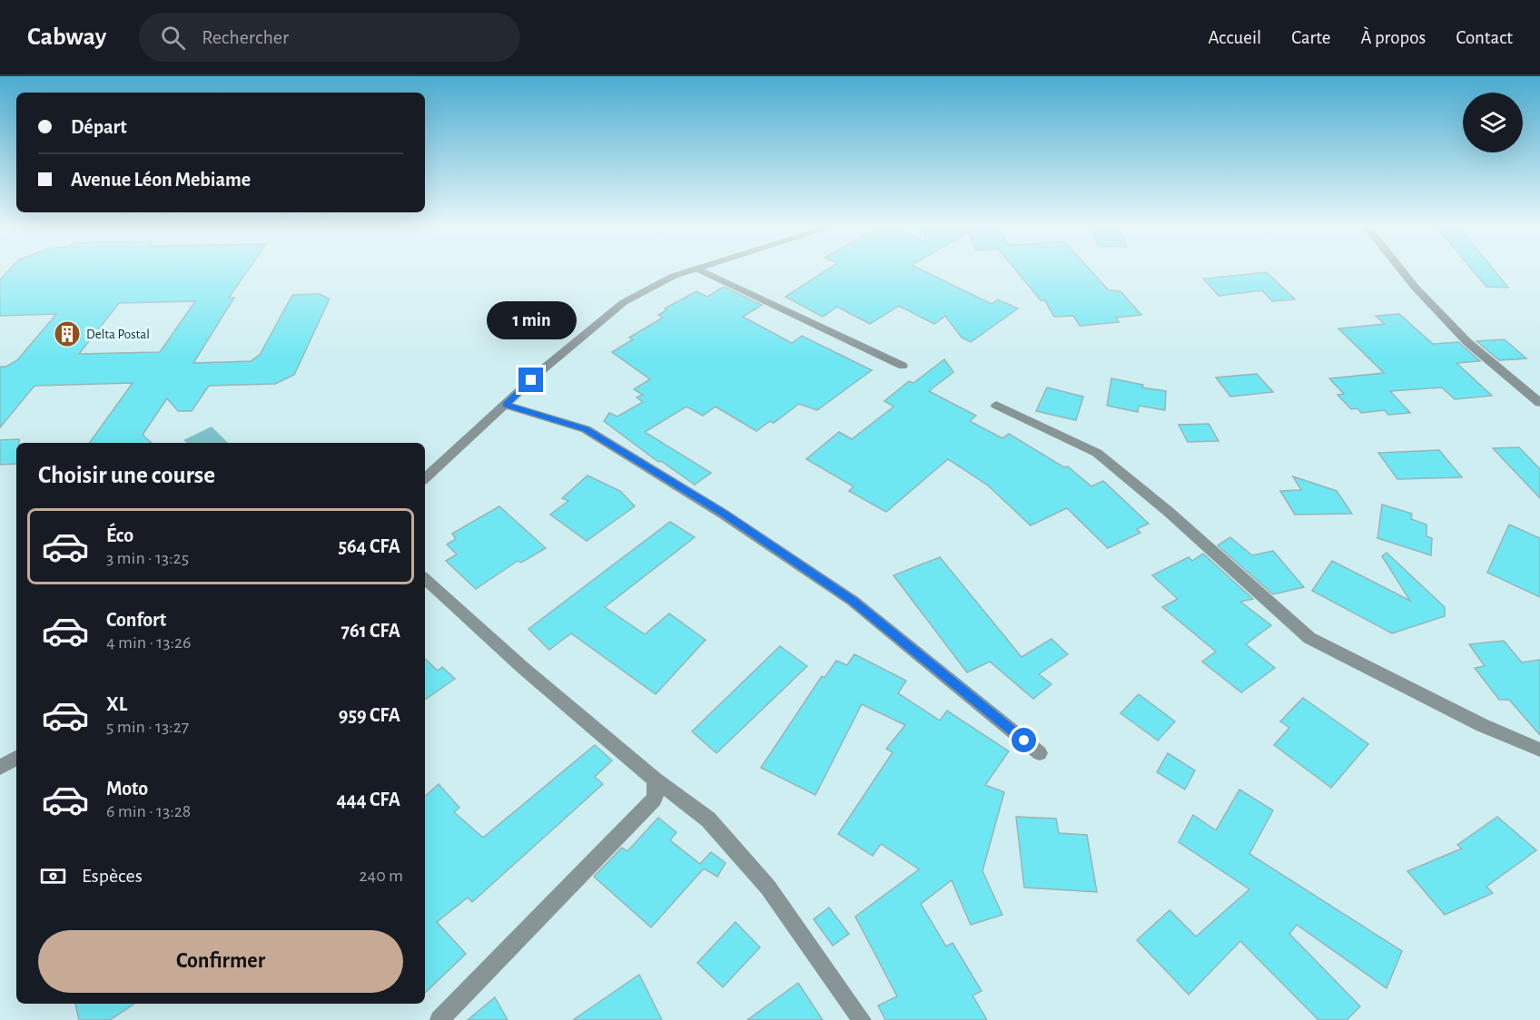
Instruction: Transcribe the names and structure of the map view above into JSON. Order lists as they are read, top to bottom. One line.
{"places":{"building":["Delta Postal"]},"page":{"header":"Cabway","search":"Rechercher","nav":["Accueil","Carte","À propos","Contact"],"banner":["Départ","Avenue Léon Mebiame"],"bubble":"1 min","heading":"Choisir une course","list":[{"name":"Éco","note":"3 min · 13:25","value":"564 CFA"},{"name":"Confort","note":"4 min · 13:26","value":"761 CFA"},{"name":"XL","note":"5 min · 13:27","value":"959 CFA"},{"name":"Moto","note":"6 min · 13:28","value":"444 CFA"}],"pay":["Espèces","240 m"],"buttons":"Confirmer"}}
